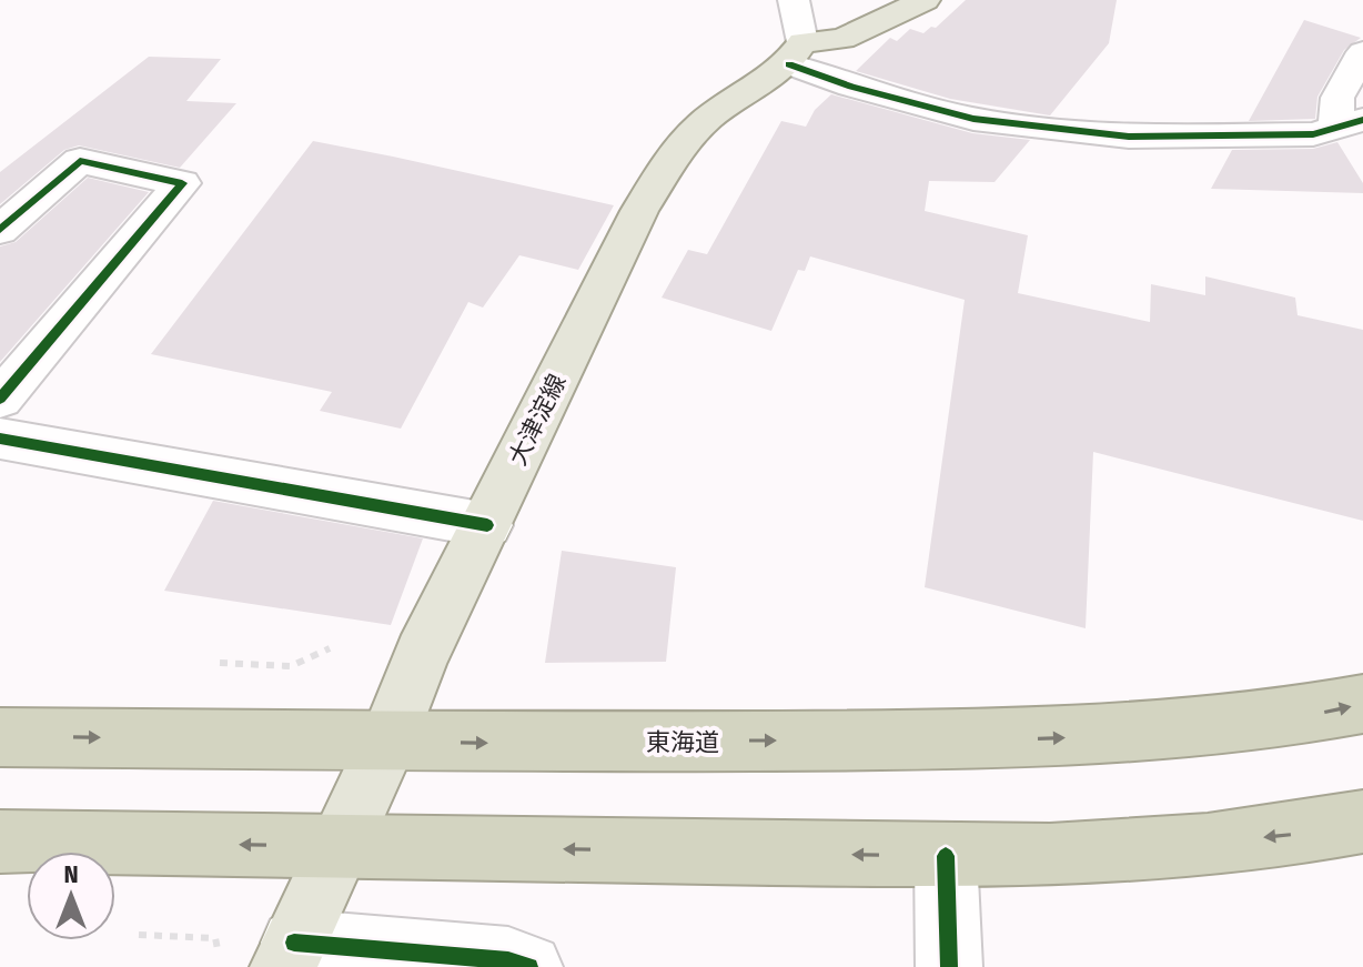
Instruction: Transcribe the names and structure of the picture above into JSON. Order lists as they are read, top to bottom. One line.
{"streets":{"highway":["東海道"],"main road":["大津淀線"]},"crossings":[["大津淀線","東海道"]],"north":"top"}
